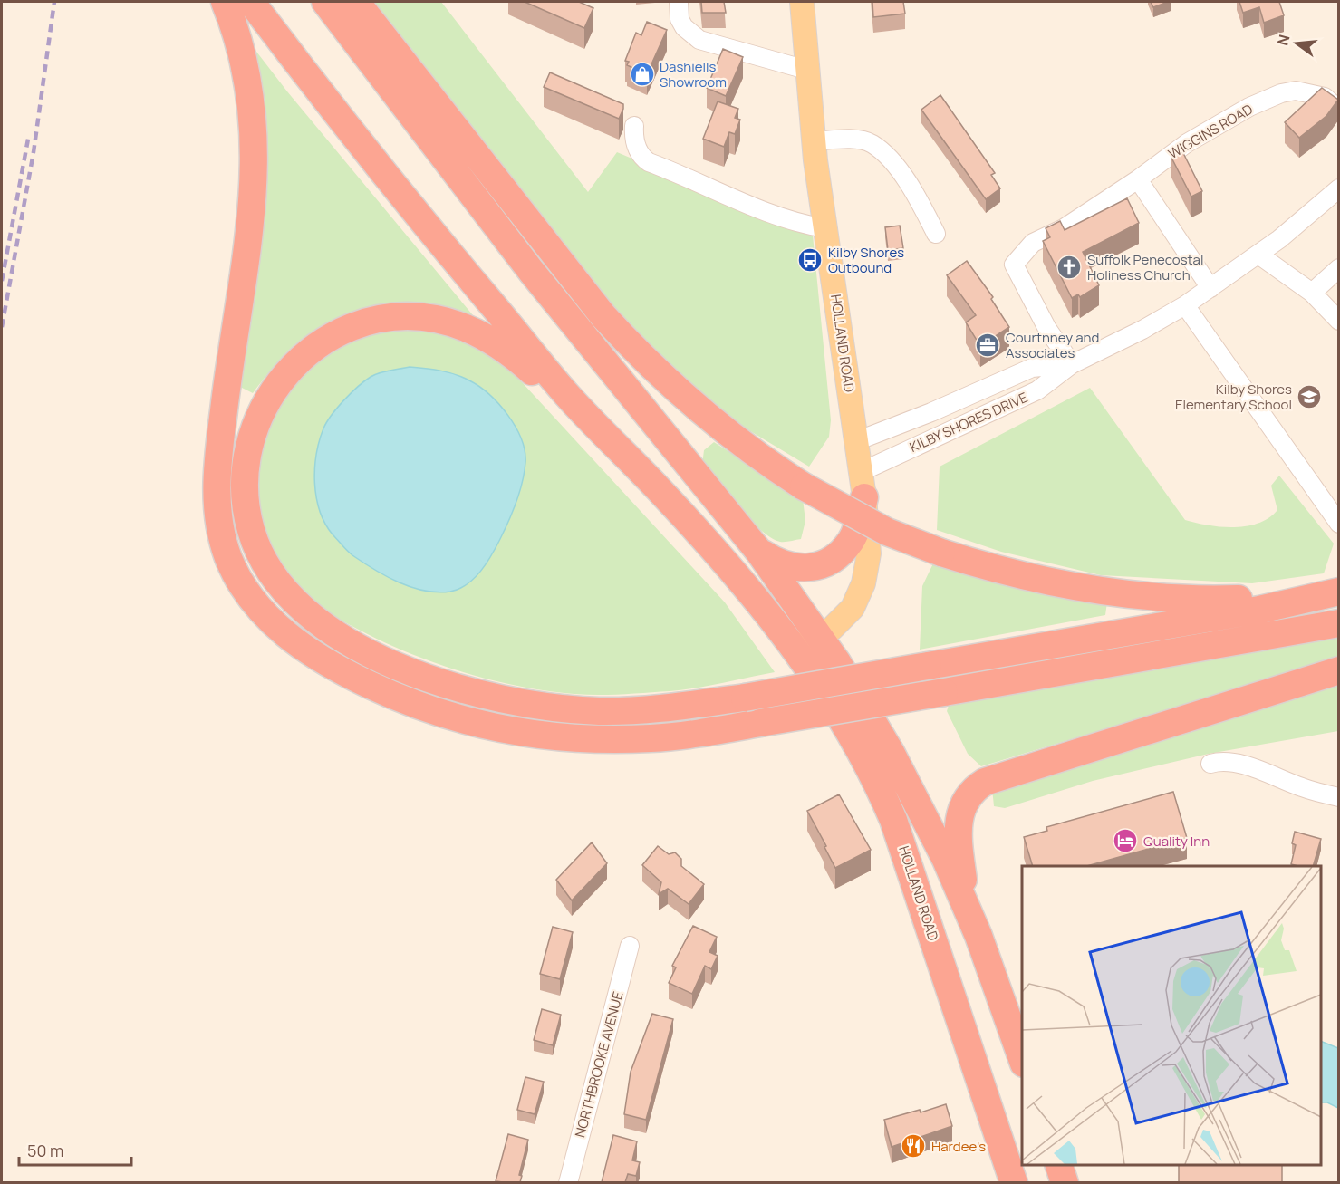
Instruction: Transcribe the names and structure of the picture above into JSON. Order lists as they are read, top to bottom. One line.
{"streets":{"highway":["HOLLAND ROAD"],"street":["WIGGINS ROAD","KILBY SHORES DRIVE","NORTHBROOKE AVENUE"]},"crossings":[["WIGGINS ROAD","KILBY SHORES DRIVE"],["HOLLAND ROAD","KILBY SHORES DRIVE"]],"places":{"shop":["Dashiells Showroom"],"bus stop":["Kilby Shores Outbound"],"church":["Suffolk Penecostal Holiness Church"],"office":["Courtnney and Associates"],"school or university":["Kilby Shores Elementary School"],"hotel":["Quality Inn"],"restaurant":["Hardee's"]},"scale_bar":"50 m","north":"left"}
